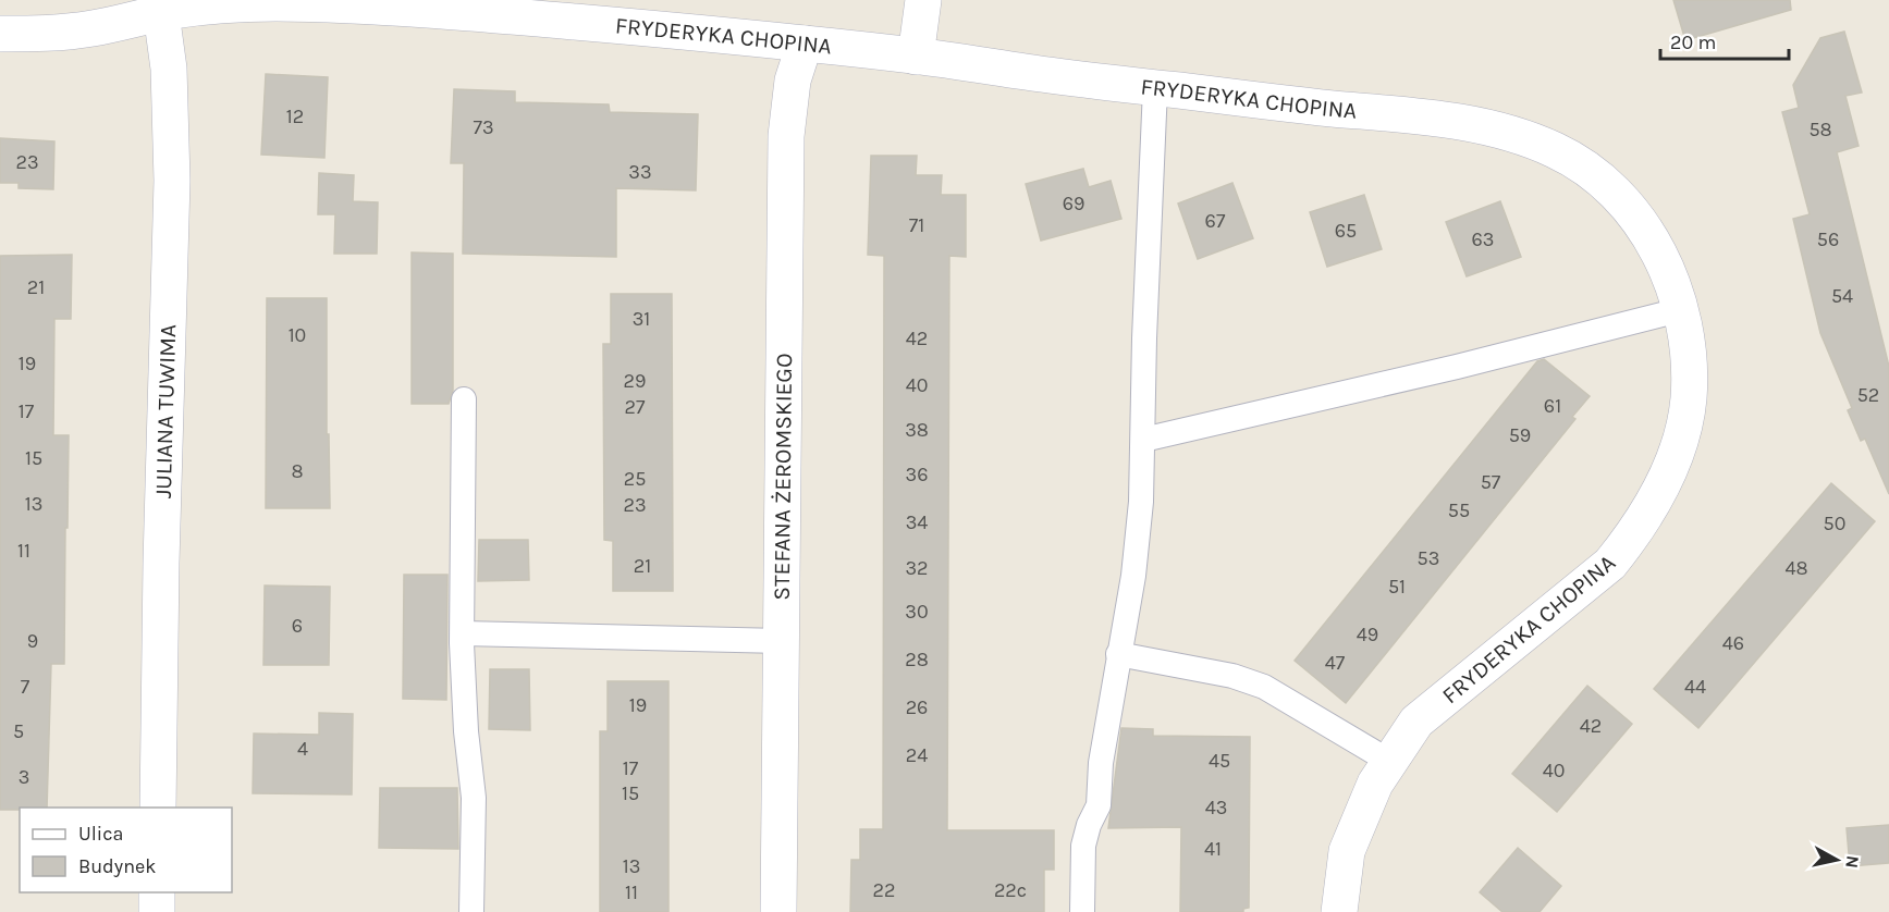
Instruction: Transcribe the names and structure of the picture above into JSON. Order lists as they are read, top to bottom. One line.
{"streets":{"street":["FRYDERYKA CHOPINA","JULIANA TUWIMA","STEFANA ŻEROMSKIEGO"]},"crossings":[["FRYDERYKA CHOPINA","JULIANA TUWIMA"],["FRYDERYKA CHOPINA","STEFANA ŻEROMSKIEGO"]],"house_numbers":["12","73","58","23","33","69","67","71","65","63","56","21","54","31","10","42","19","29","40","52","61","27","17","38","59","15","8","36","25","57","13","23","55","34","50","11","53","21","32","48","51","30","6","49","9","46","28","47","7","44","19","26","42","5","4","24","45","17","40","3","15","43","41","13","22","22c","11"],"legend":["Ulica","Budynek"],"scale_bar":"20 m","north":"right"}
